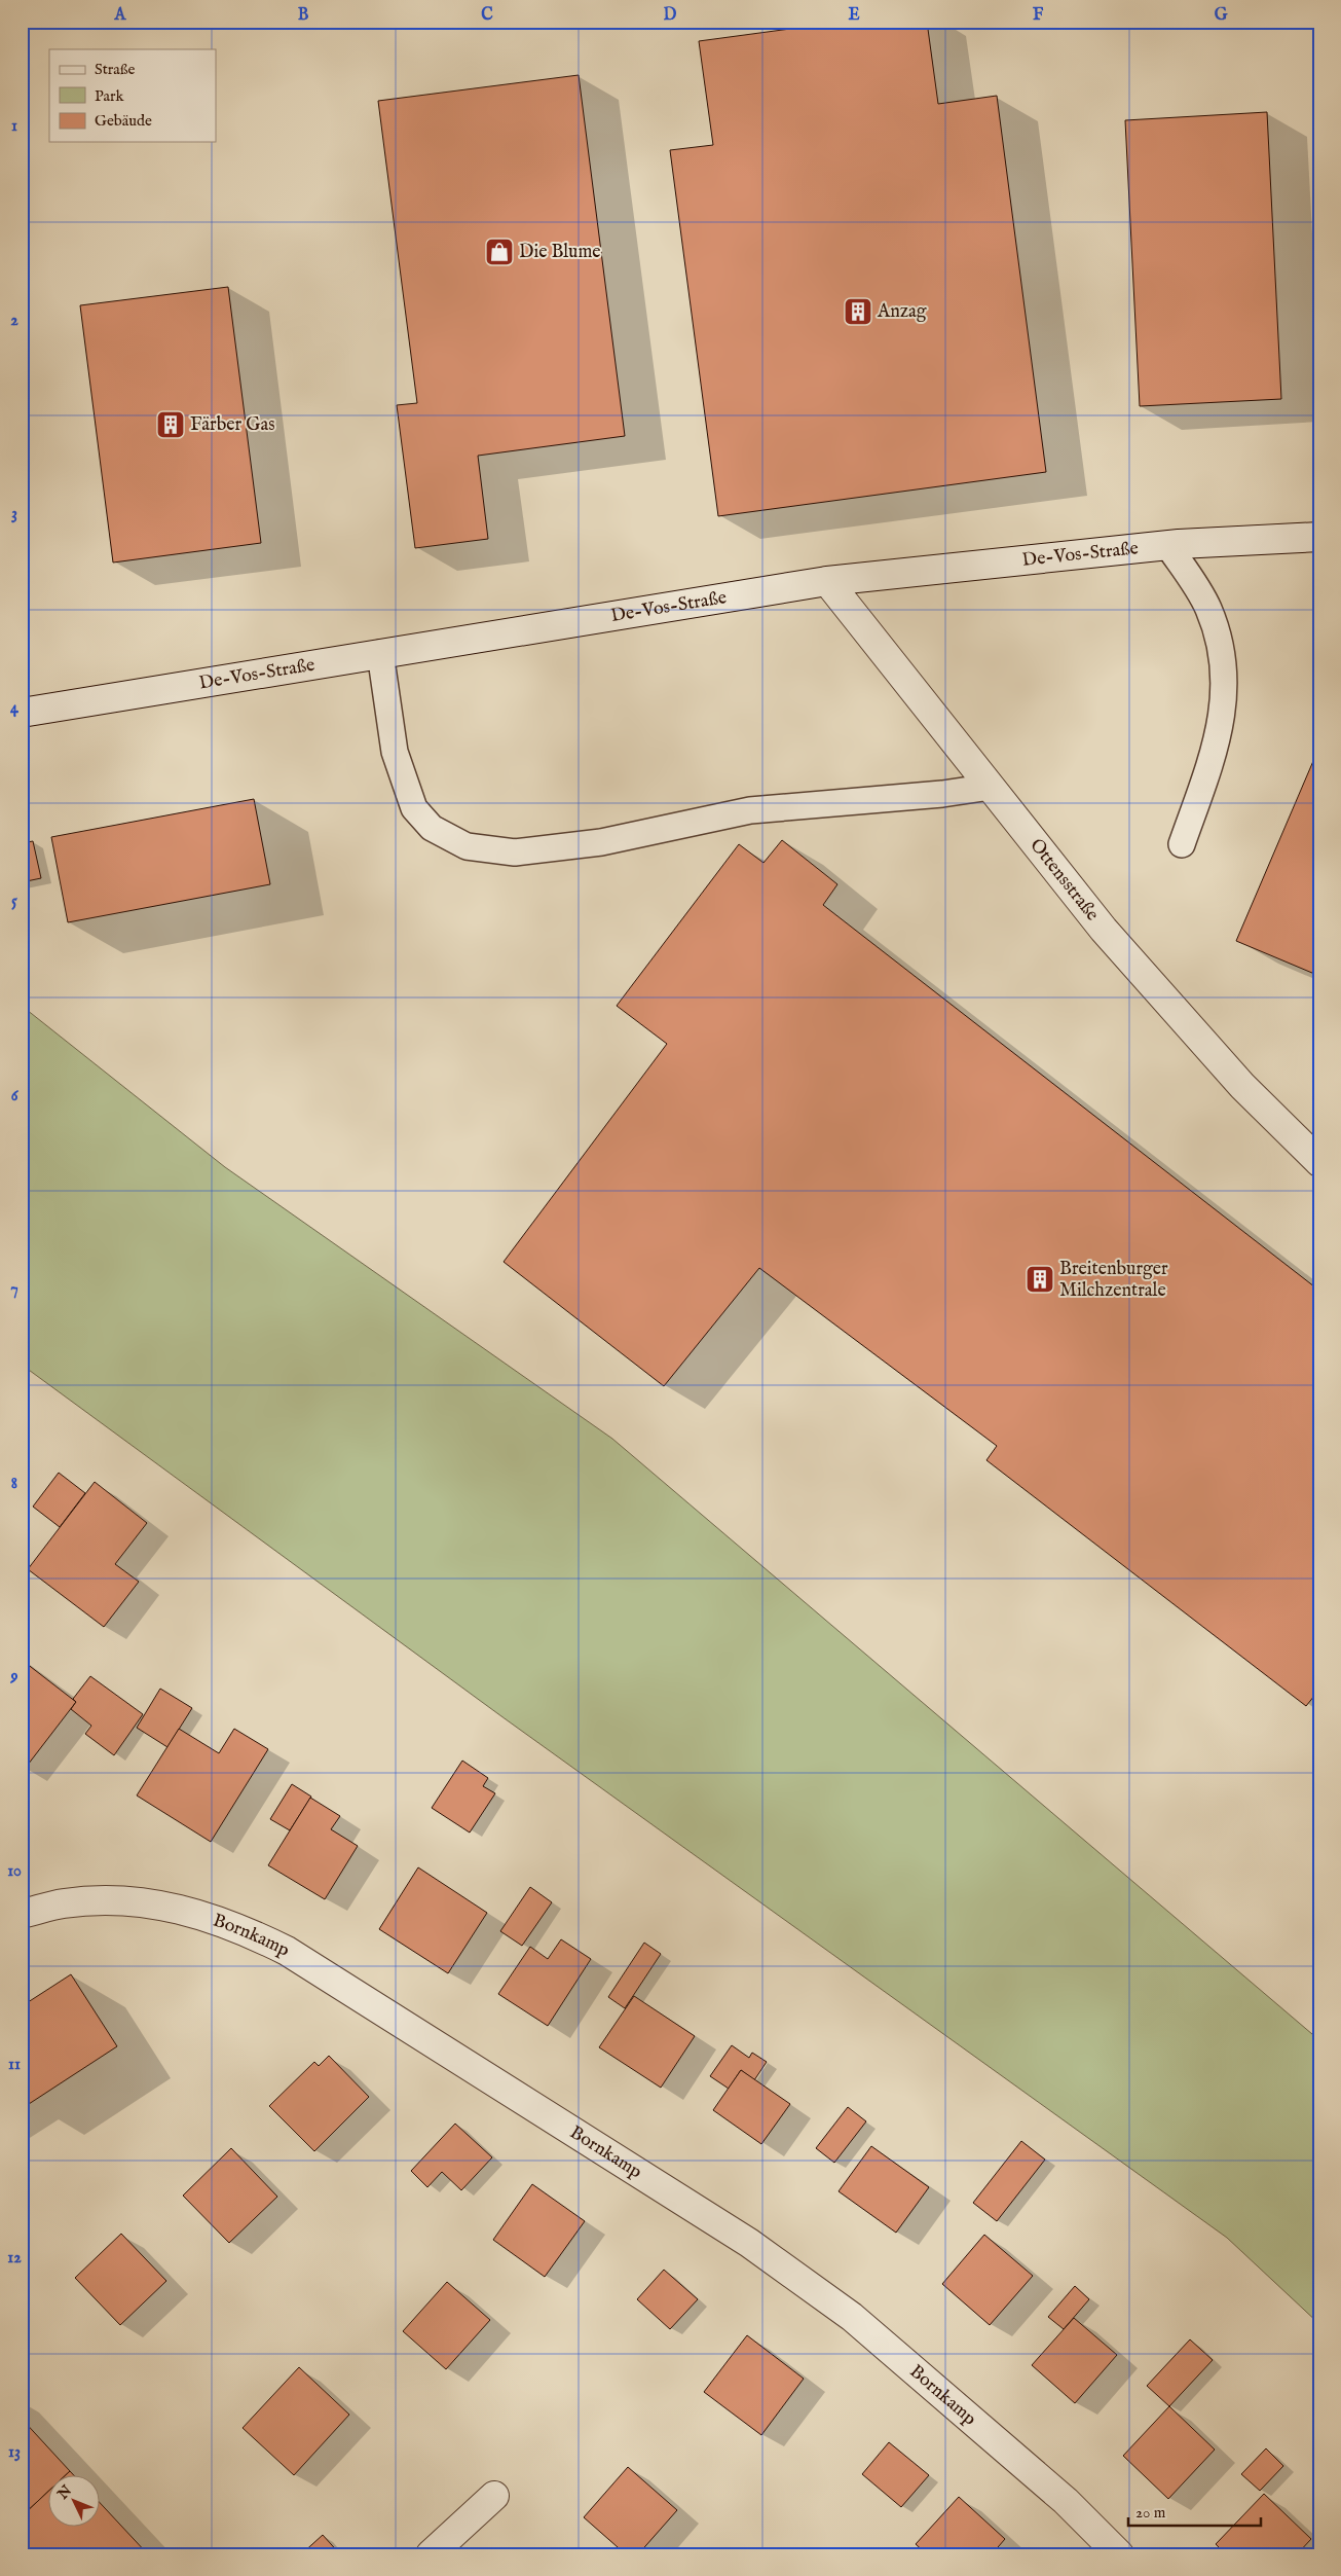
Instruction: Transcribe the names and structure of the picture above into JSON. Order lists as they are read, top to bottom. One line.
{"streets":{"street":["De-Vos-Straße","Ottensstraße","Bornkamp"]},"crossings":[["De-Vos-Straße","Ottensstraße"]],"places":{"shop":["Die Blume"],"building":["Anzag","Färber Gas","Breitenburger Milchzentrale"]},"legend":["Straße","Park","Gebäude"],"scale_bar":"20 m","north":"top left","grid":{"columns":["A","B","C","D","E","F","G"],"rows":["1","2","3","4","5","6","7","8","9","10","11","12","13"]}}
